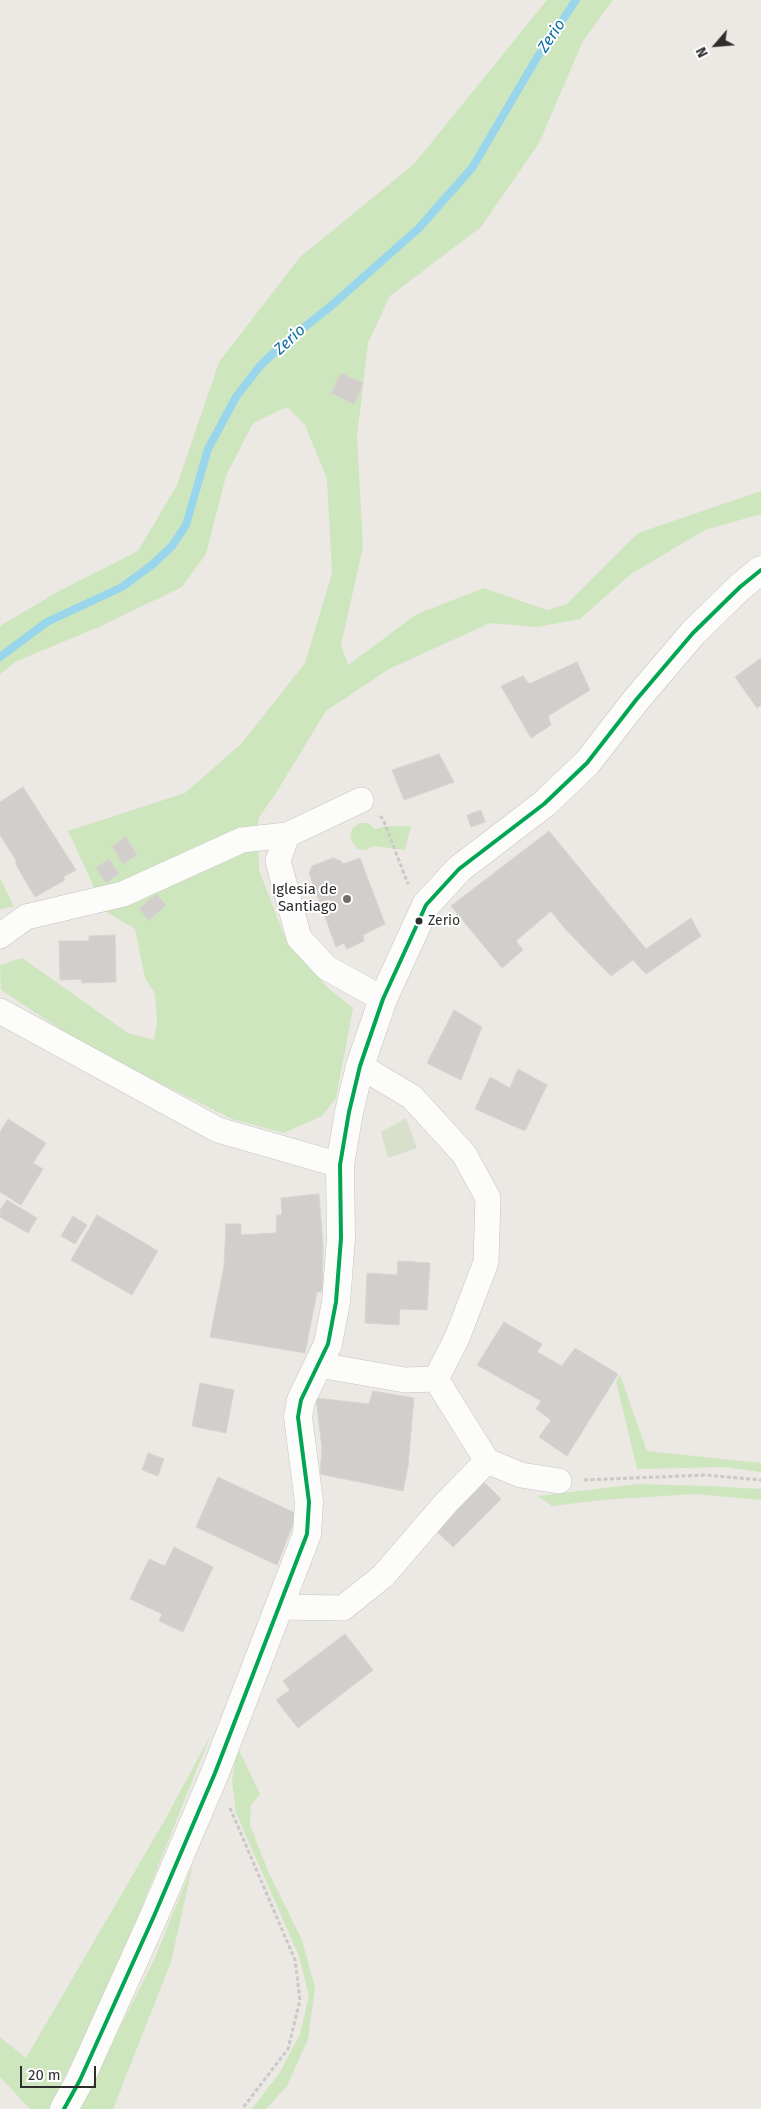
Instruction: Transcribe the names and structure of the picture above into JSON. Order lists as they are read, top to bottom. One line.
{"water":["Zerio"],"places":["Iglesia de Santiago","Zerio"],"scale_bar":"20 m","north":"bottom left"}
